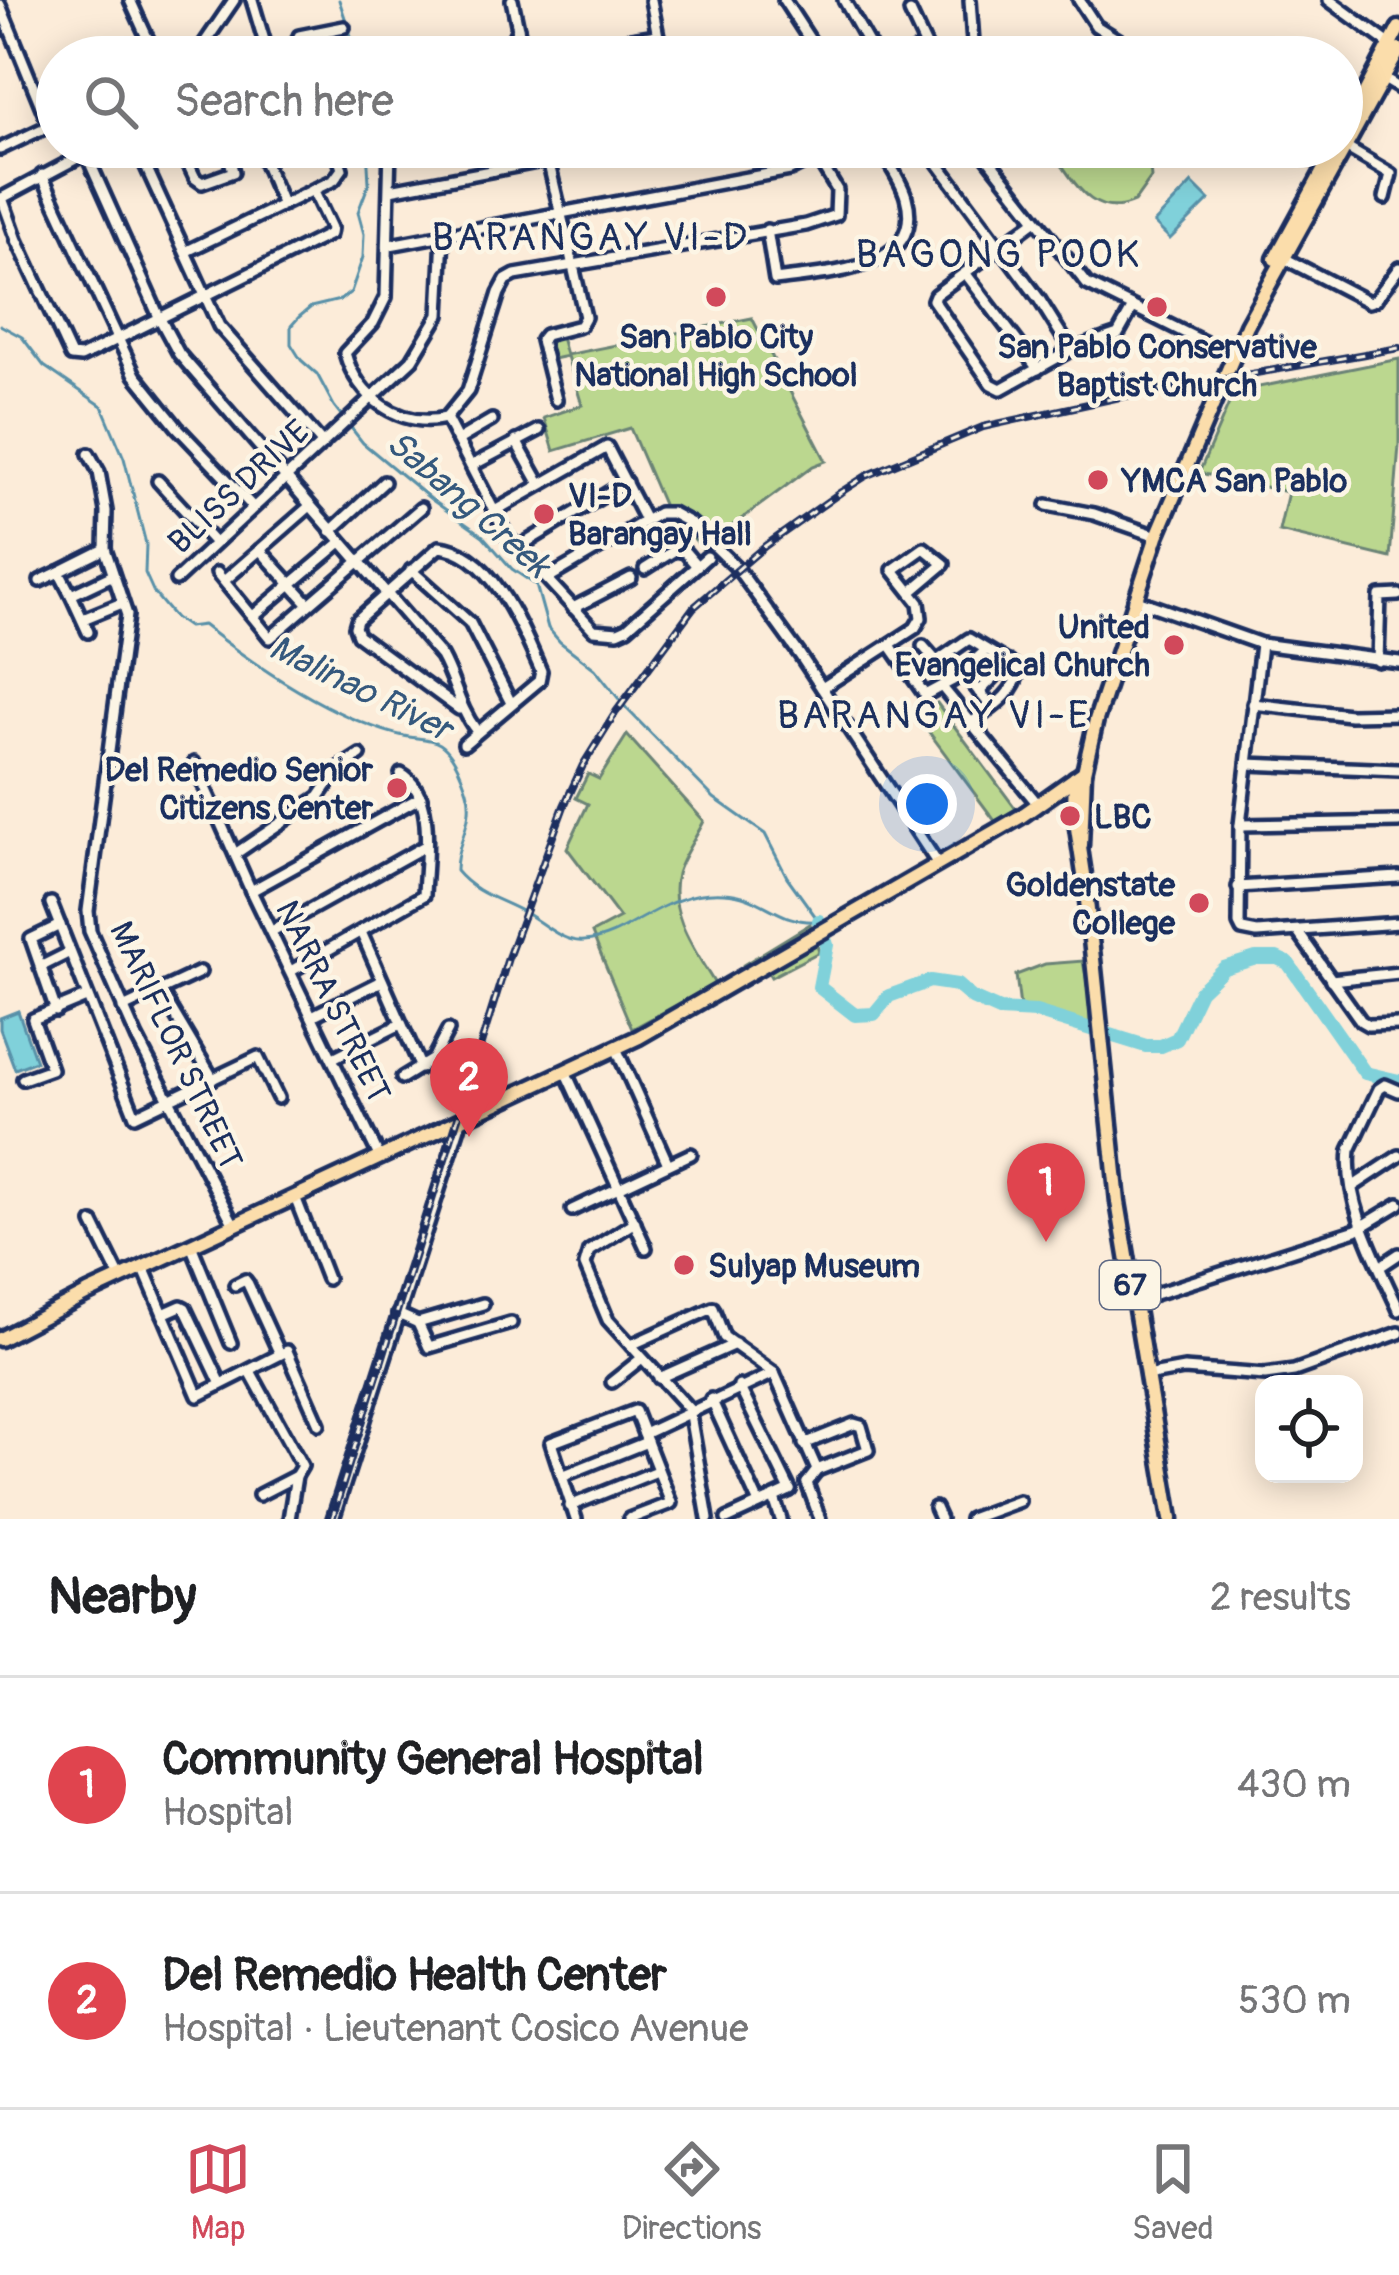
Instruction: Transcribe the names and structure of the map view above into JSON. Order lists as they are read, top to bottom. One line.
{"streets":{"main road":["67"],"street":["BLISS DRIVE","NARRA STREET","MARIFLOR STREET"]},"districts":["BARANGAY VI-D","BAGONG POOK","BARANGAY VI-E"],"water":["Sabang Creek","Malinao River"],"places":["San Pablo City National High School","San Pablo Conservative Baptist Church","YMCA San Pablo","VI-D Barangay Hall","United Evangelical Church","Del Remedio Senior Citizens Center","LBC","Goldenstate College","Sulyap Museum"],"page":{"search":"Search here","pins":["2","1"],"heading":["Nearby","2 results"],"list":[{"mark":"1","name":"Community General Hospital","note":"Hospital","value":"430 m"},{"mark":"2","name":"Del Remedio Health Center","note":"Hospital · Lieutenant Cosico Avenue","value":"530 m"}],"nav":["Map","Directions","Saved"]}}
